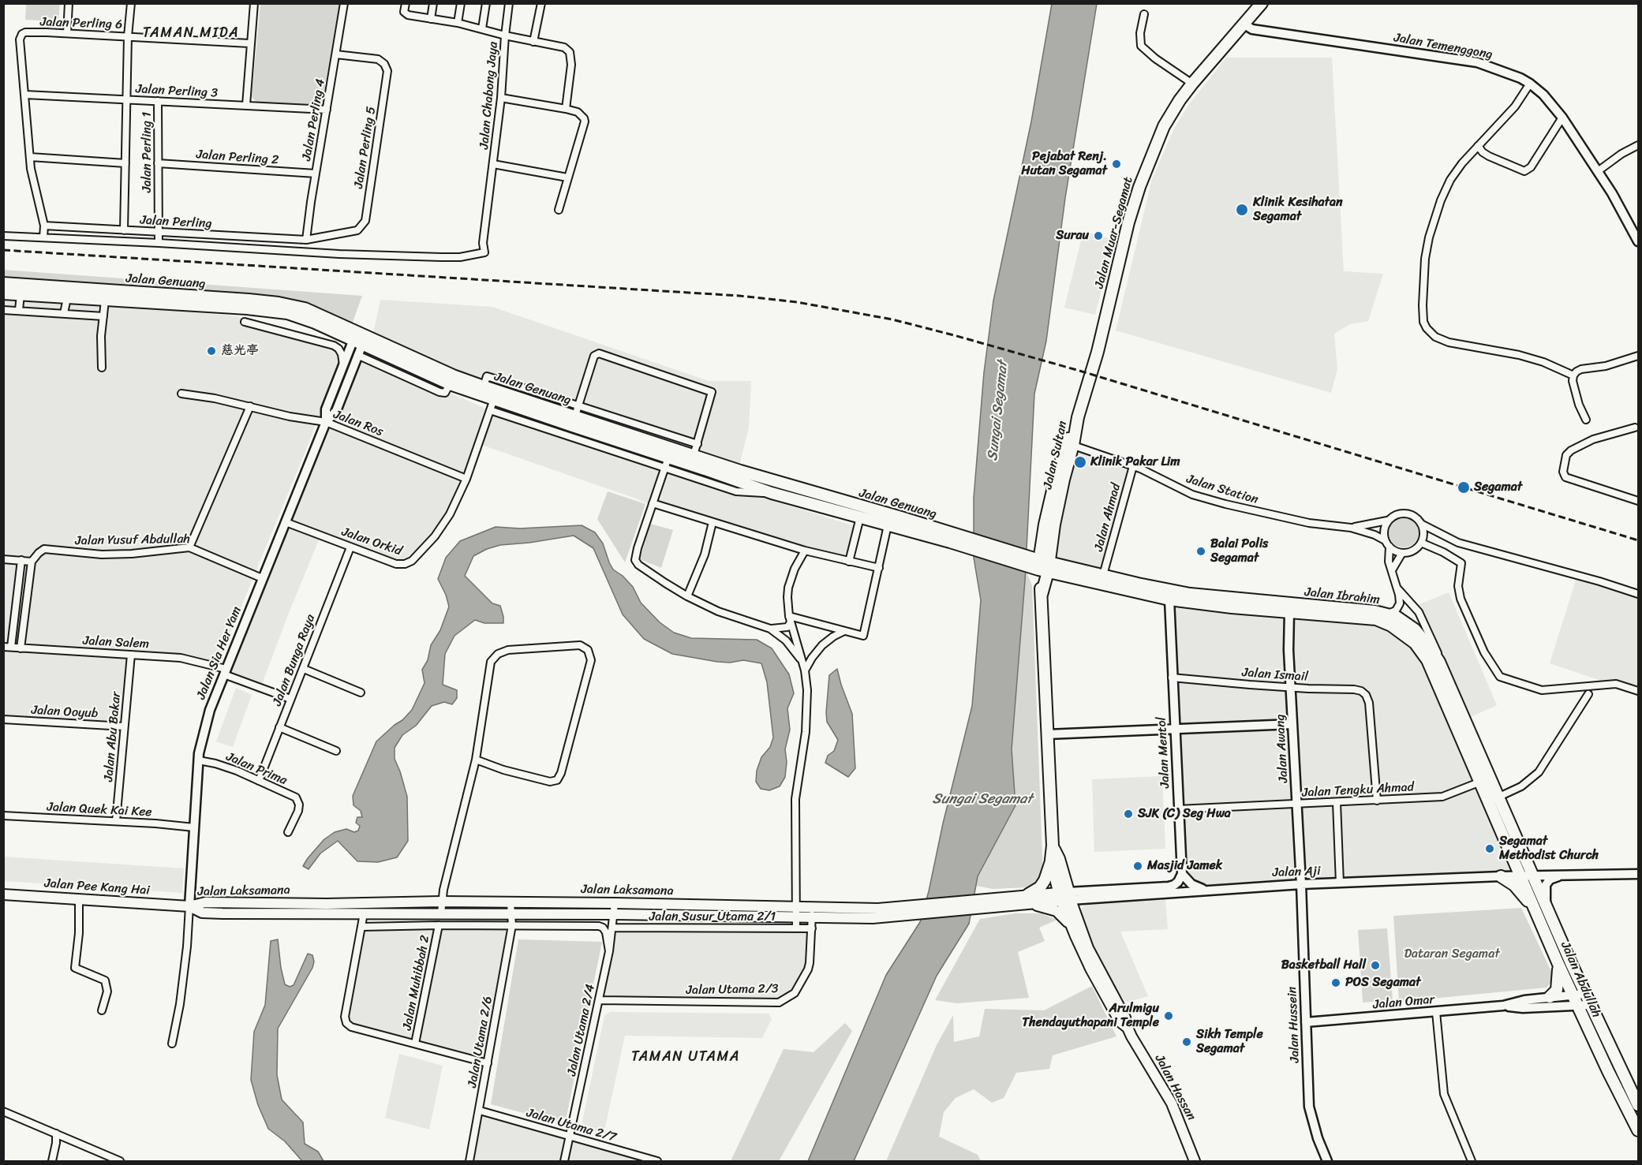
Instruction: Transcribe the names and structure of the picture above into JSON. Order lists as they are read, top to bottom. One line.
{"streets":{"highway":["Jalan Muar-Segamat","Jalan Genuang","Jalan Sultan","Jalan Ibrahim","Jalan Abdullah"],"main road":["Jalan Pee Kang Hai","Jalan Laksamana","Jalan Hassan"],"street":["Jalan Perling 6","Jalan Temenggong","Jalan Perling 3","Jalan Chabong Jaya","Jalan Perling 4","Jalan Perling 5","Jalan Perling 1","Jalan Perling 2","Jalan Perling","Jalan Ros","Jalan Station","Jalan Ahmad","Jalan Yusuf Abdullah","Jalan Orkid","Jalan Salem","Jalan Sia Her Yam","Jalan Bunga Raya","Jalan Ismail","Jalan Ooyub","Jalan Abu Bakar","Jalan Awang","Jalan Mentol","Jalan Prima","Jalan Tengku Ahmad","Jalan Quek Kai Kee","Jalan Aji","Jalan Susur Utama 2/1","Jalan Muhibbah 2","Jalan Utama 2/3","Jalan Omar","Jalan Hussein","Jalan Utama 2/4","Jalan Utama 2/6","Jalan Utama 2/7"]},"crossings":[["Jalan Perling 6","Jalan Perling 3"],["Jalan Temenggong","Jalan Muar-Segamat"],["Jalan Perling 3","Jalan Perling 4"],["Jalan Perling 3","Jalan Perling 1"],["Jalan Chabong Jaya","Jalan Perling 1"],["Jalan Perling 4","Jalan Perling 5"],["Jalan Perling 4","Jalan Perling 2"],["Jalan Perling 4","Jalan Perling"],["Jalan Perling 5","Jalan Perling"],["Jalan Perling 1","Jalan Perling 2"],["Jalan Perling 1","Jalan Perling"],["Jalan Muar-Segamat","Jalan Sultan"],["Jalan Genuang","Jalan Sultan"],["Jalan Genuang","Jalan Orkid"],["Jalan Genuang","Jalan Ibrahim"],["Jalan Genuang","Jalan Sia Her Yam"],["Jalan Ros","Jalan Orkid"],["Jalan Ros","Jalan Sia Her Yam"],["Jalan Sultan","Jalan Station"],["Jalan Sultan","Jalan Ibrahim"],["Jalan Sultan","Jalan Aji"],["Jalan Sultan","Jalan Laksamana"],["Jalan Sultan","Jalan Hassan"],["Jalan Station","Jalan Ahmad"],["Jalan Ahmad","Jalan Ibrahim"],["Jalan Yusuf Abdullah","Jalan Sia Her Yam"],["Jalan Orkid","Jalan Sia Her Yam"],["Jalan Orkid","Jalan Bunga Raya"],["Jalan Ibrahim","Jalan Awang"],["Jalan Ibrahim","Jalan Mentol"],["Jalan Ibrahim","Jalan Tengku Ahmad"],["Jalan Ibrahim","Jalan Aji"],["Jalan Ibrahim","Jalan Abdullah"],["Jalan Salem","Jalan Sia Her Yam"],["Jalan Salem","Jalan Bunga Raya"],["Jalan Salem","Jalan Abu Bakar"],["Jalan Sia Her Yam","Jalan Prima"],["Jalan Sia Her Yam","Jalan Quek Kai Kee"],["Jalan Sia Her Yam","Jalan Pee Kang Hai"],["Jalan Sia Her Yam","Jalan Laksamana"],["Jalan Bunga Raya","Jalan Prima"],["Jalan Ismail","Jalan Awang"],["Jalan Ismail","Jalan Mentol"],["Jalan Ismail","Jalan Tengku Ahmad"],["Jalan Ooyub","Jalan Abu Bakar"],["Jalan Abu Bakar","Jalan Quek Kai Kee"],["Jalan Awang","Jalan Tengku Ahmad"],["Jalan Awang","Jalan Aji"],["Jalan Awang","Jalan Hussein"],["Jalan Mentol","Jalan Tengku Ahmad"],["Jalan Aji","Jalan Laksamana"],["Jalan Aji","Jalan Abdullah"],["Jalan Aji","Jalan Hussein"],["Jalan Aji","Jalan Hassan"],["Jalan Pee Kang Hai","Jalan Laksamana"],["Jalan Laksamana","Jalan Utama 2/3"],["Jalan Laksamana","Jalan Utama 2/4"],["Jalan Laksamana","Jalan Utama 2/6"],["Jalan Laksamana","Jalan Hassan"],["Jalan Susur Utama 2/1","Jalan Utama 2/3"],["Jalan Susur Utama 2/1","Jalan Utama 2/4"],["Jalan Abdullah","Jalan Omar"],["Jalan Utama 2/3","Jalan Utama 2/4"],["Jalan Omar","Jalan Hussein"],["Jalan Utama 2/4","Jalan Utama 2/7"],["Jalan Utama 2/6","Jalan Utama 2/7"]],"districts":["TAMAN MIDA","TAMAN UTAMA"],"water":["Sungai Segamat"],"parks":["Dataran Segamat"],"places":["Pejabat Renj. Hutan Segamat","Klinik Kesihatan Segamat","Surau","慈光亭","Klinik Pakar Lim","Segamat","Balai Polis Segamat","SJK (C) Seg Hwa","Segamat Methodist Church","Masjid Jamek","Basketball Hall","POS Segamat","Arulmigu Thendayuthapani Temple","Sikh Temple Segamat"]}
